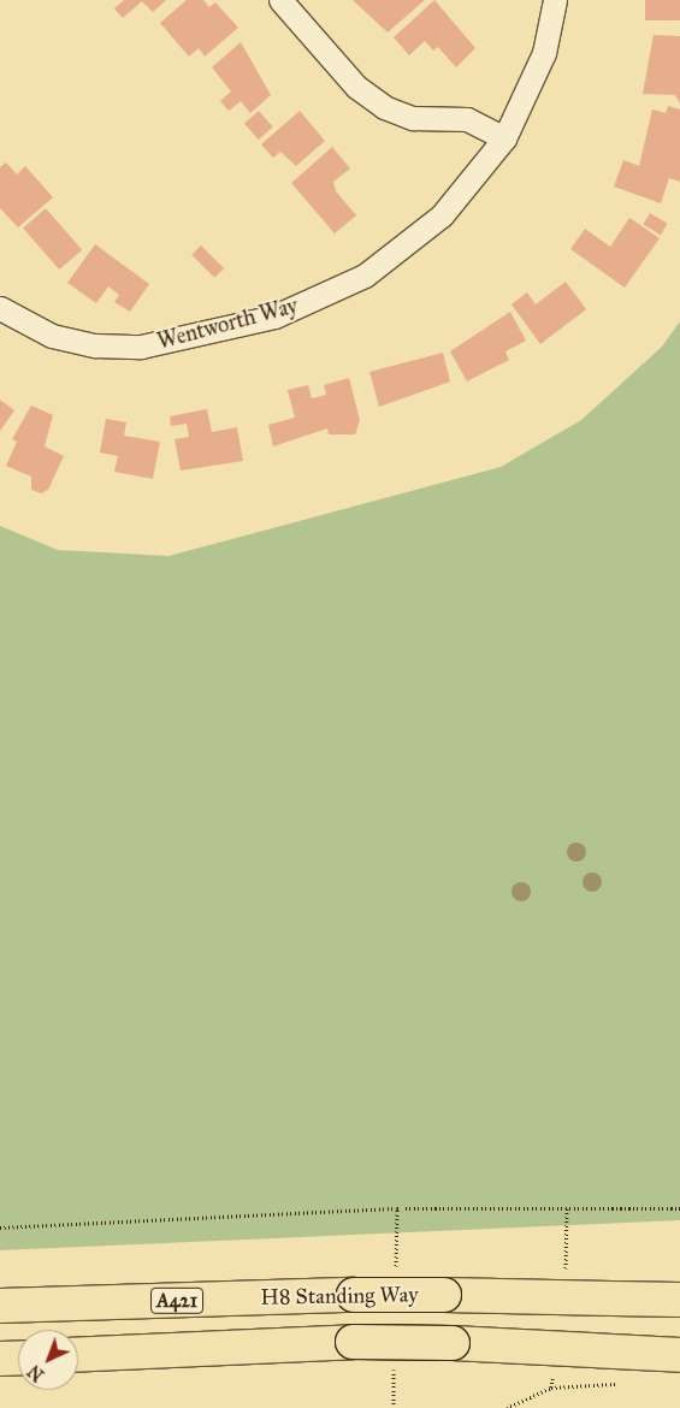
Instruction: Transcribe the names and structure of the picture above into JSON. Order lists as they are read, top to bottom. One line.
{"streets":{"highway":["H8 Standing Way","A421"],"street":["Wentworth Way"]},"north":"bottom left"}
